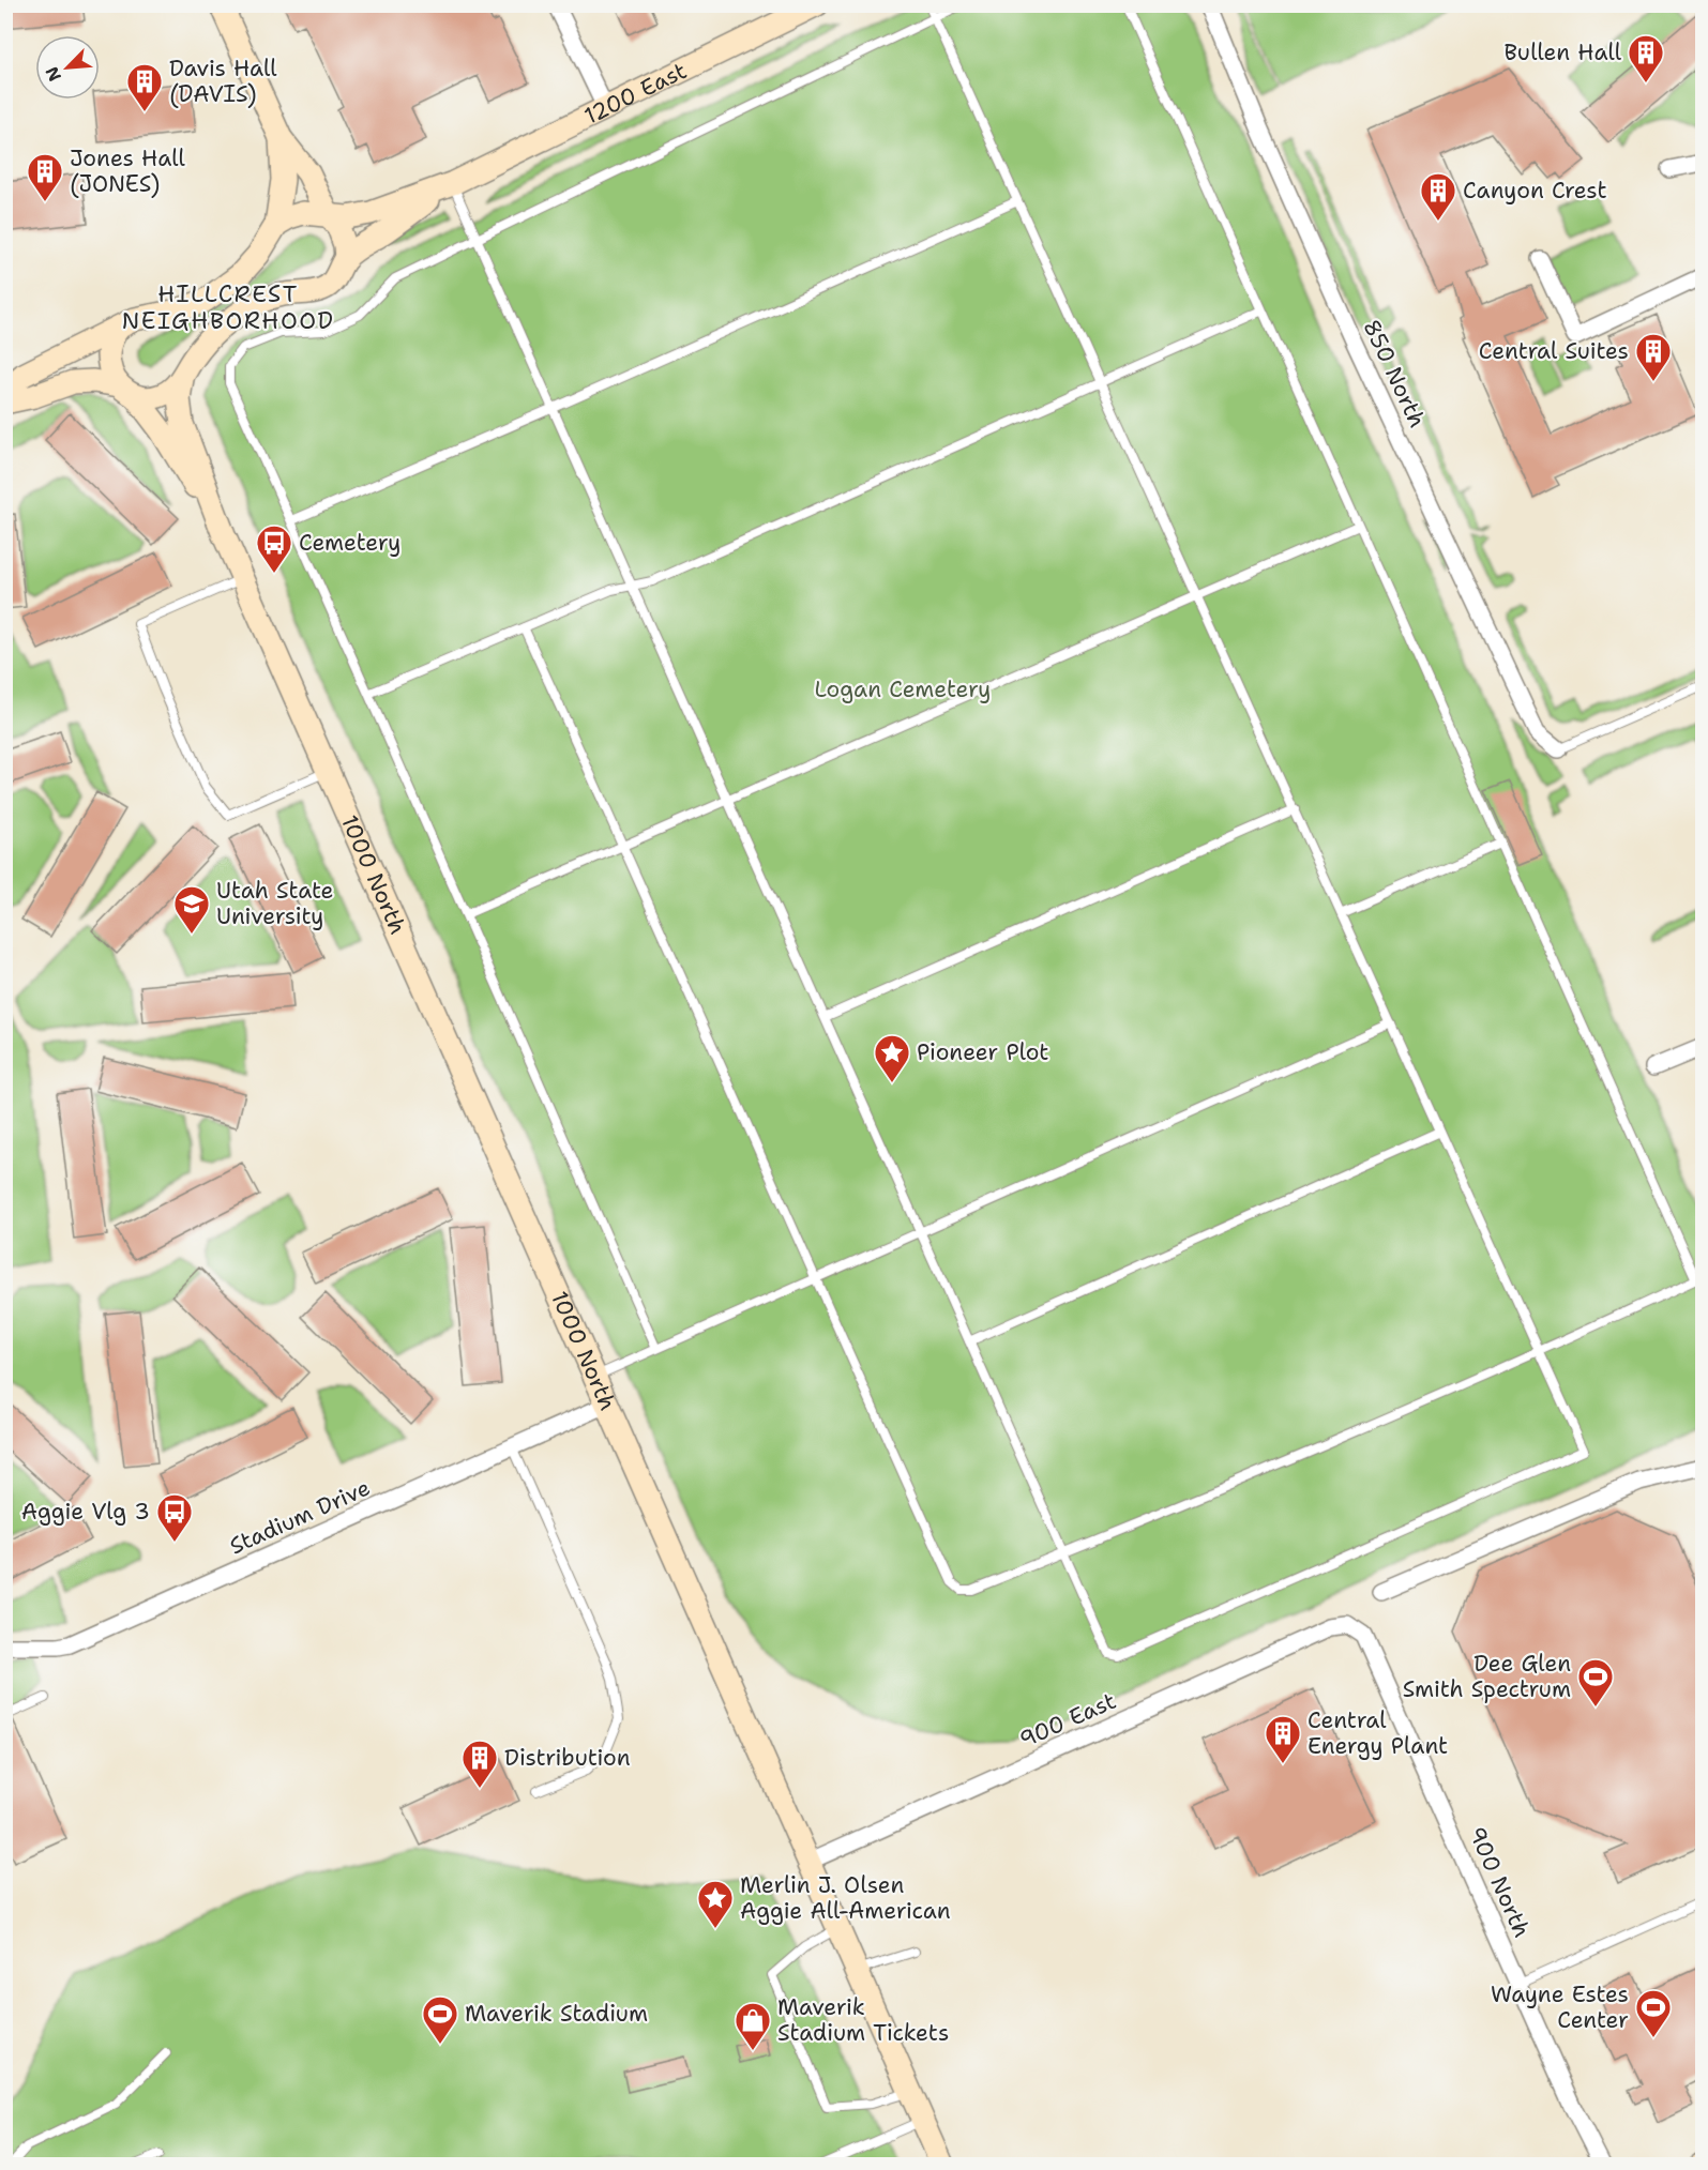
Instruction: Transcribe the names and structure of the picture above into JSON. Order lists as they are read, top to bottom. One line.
{"streets":{"street":["1200 East","850 North","1000 North","Stadium Drive","900 East","900 North"]},"crossings":[["1200 East","1000 North"],["1000 North","Stadium Drive"],["1000 North","900 East"],["900 East","900 North"]],"districts":["HILLCREST NEIGHBORHOOD"],"parks":["Logan Cemetery"],"places":{"building":["Bullen Hall","Davis Hall (DAVIS)","Jones Hall (JONES)","Canyon Crest","Central Suites","Central Energy Plant","Distribution"],"bus stop":["Cemetery","Aggie Vlg 3"],"school or university":["Utah State University"],"place":["Pioneer Plot","Merlin J. Olsen Aggie All-American"],"sports":["Dee Glen Smith Spectrum","Wayne Estes Center","Maverik Stadium"],"shop":["Maverik Stadium Tickets"]},"north":"bottom left"}
